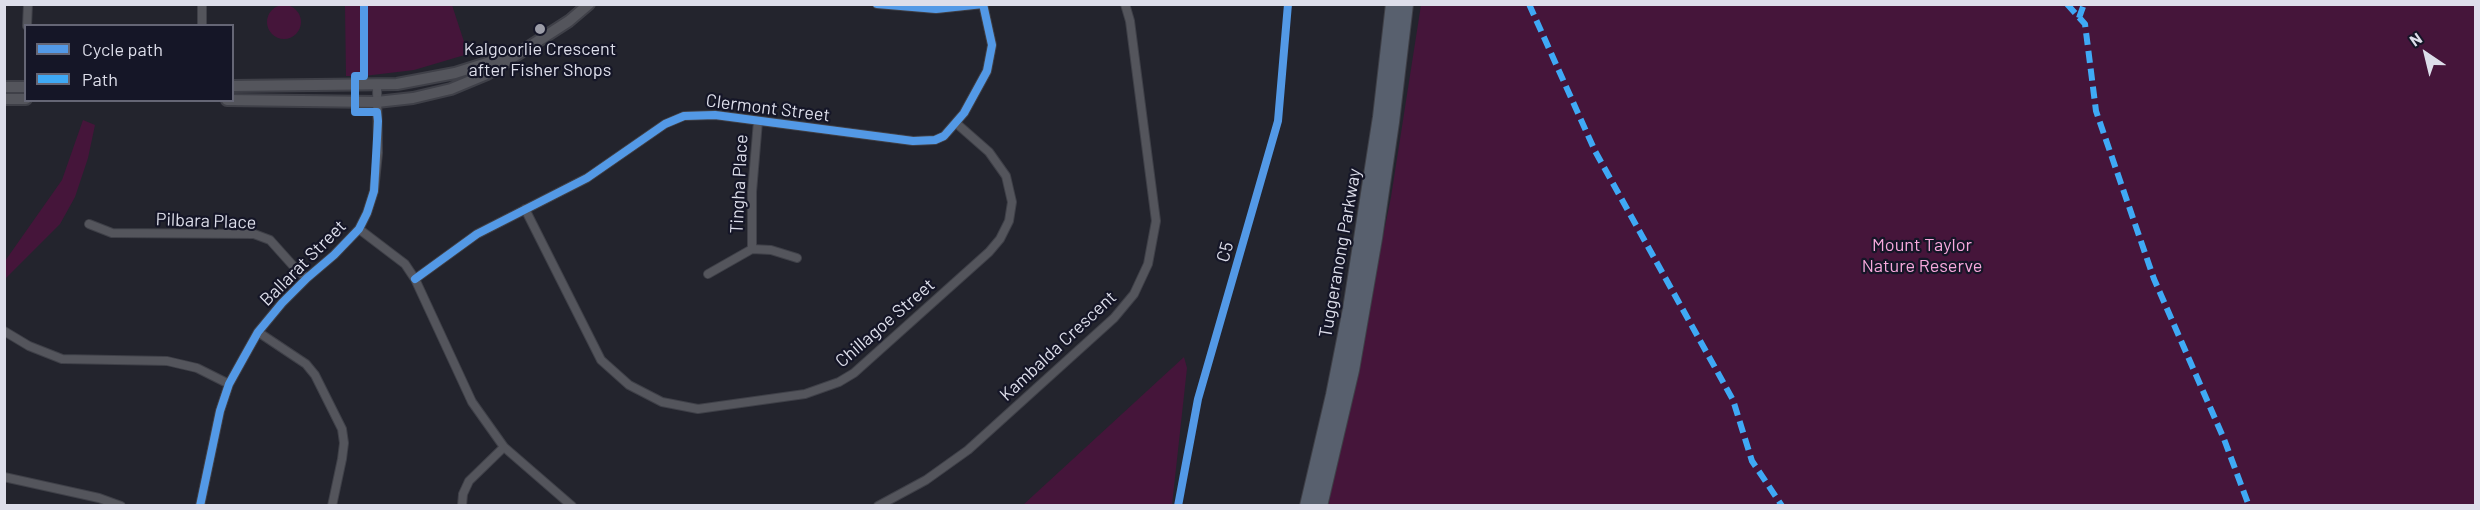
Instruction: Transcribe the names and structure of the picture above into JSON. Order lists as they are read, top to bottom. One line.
{"streets":{"highway":["Tuggeranong Parkway"],"street":["Clermont Street","Tingha Place","Pilbara Place","Ballarat Street","Chillagoe Street","Kambalda Crescent"],"cycle path":["C5"]},"crossings":[["Clermont Street","Tingha Place"],["Clermont Street","Chillagoe Street"],["Pilbara Place","Ballarat Street"]],"parks":["Mount Taylor Nature Reserve"],"places":["Kalgoorlie Crescent after Fisher Shops"],"legend":["Cycle path","Path"],"north":"top left"}
